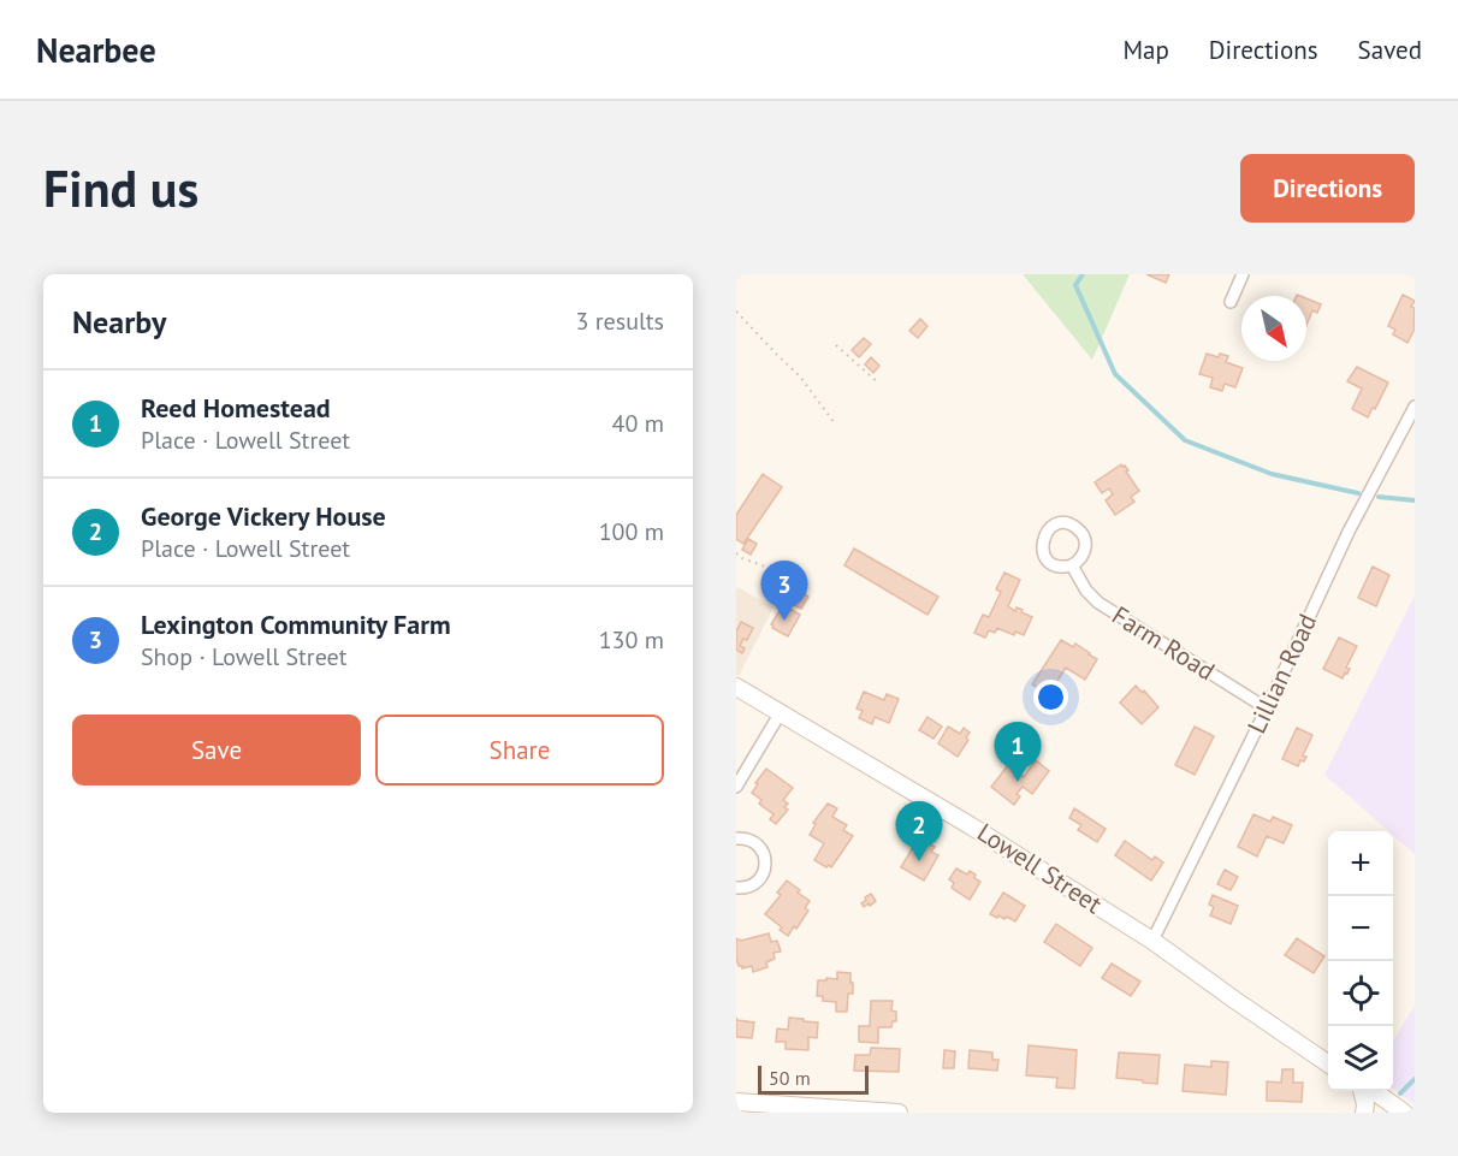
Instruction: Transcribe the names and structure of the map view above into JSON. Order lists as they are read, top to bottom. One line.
{"streets":{"main road":["Lowell Street"],"street":["Farm Road","Lillian Road"]},"crossings":[["Farm Road","Lillian Road"],["Lillian Road","Lowell Street"]],"scale_bar":"50 m","north":"bottom right","page":{"header":"Nearbee","nav":["Map","Directions","Saved"],"buttons":["Directions",["Save","Share"]],"title":"Find us","heading":["Nearby","3 results"],"list":[{"mark":"1","name":"Reed Homestead","note":"Place · Lowell Street","value":"40 m"},{"mark":"2","name":"George Vickery House","note":"Place · Lowell Street","value":"100 m"},{"mark":"3","name":"Lexington Community Farm","note":"Shop · Lowell Street","value":"130 m"}],"pins":["3","1","2"],"map_buttons":["+","−"],"scale":"50 m"}}
